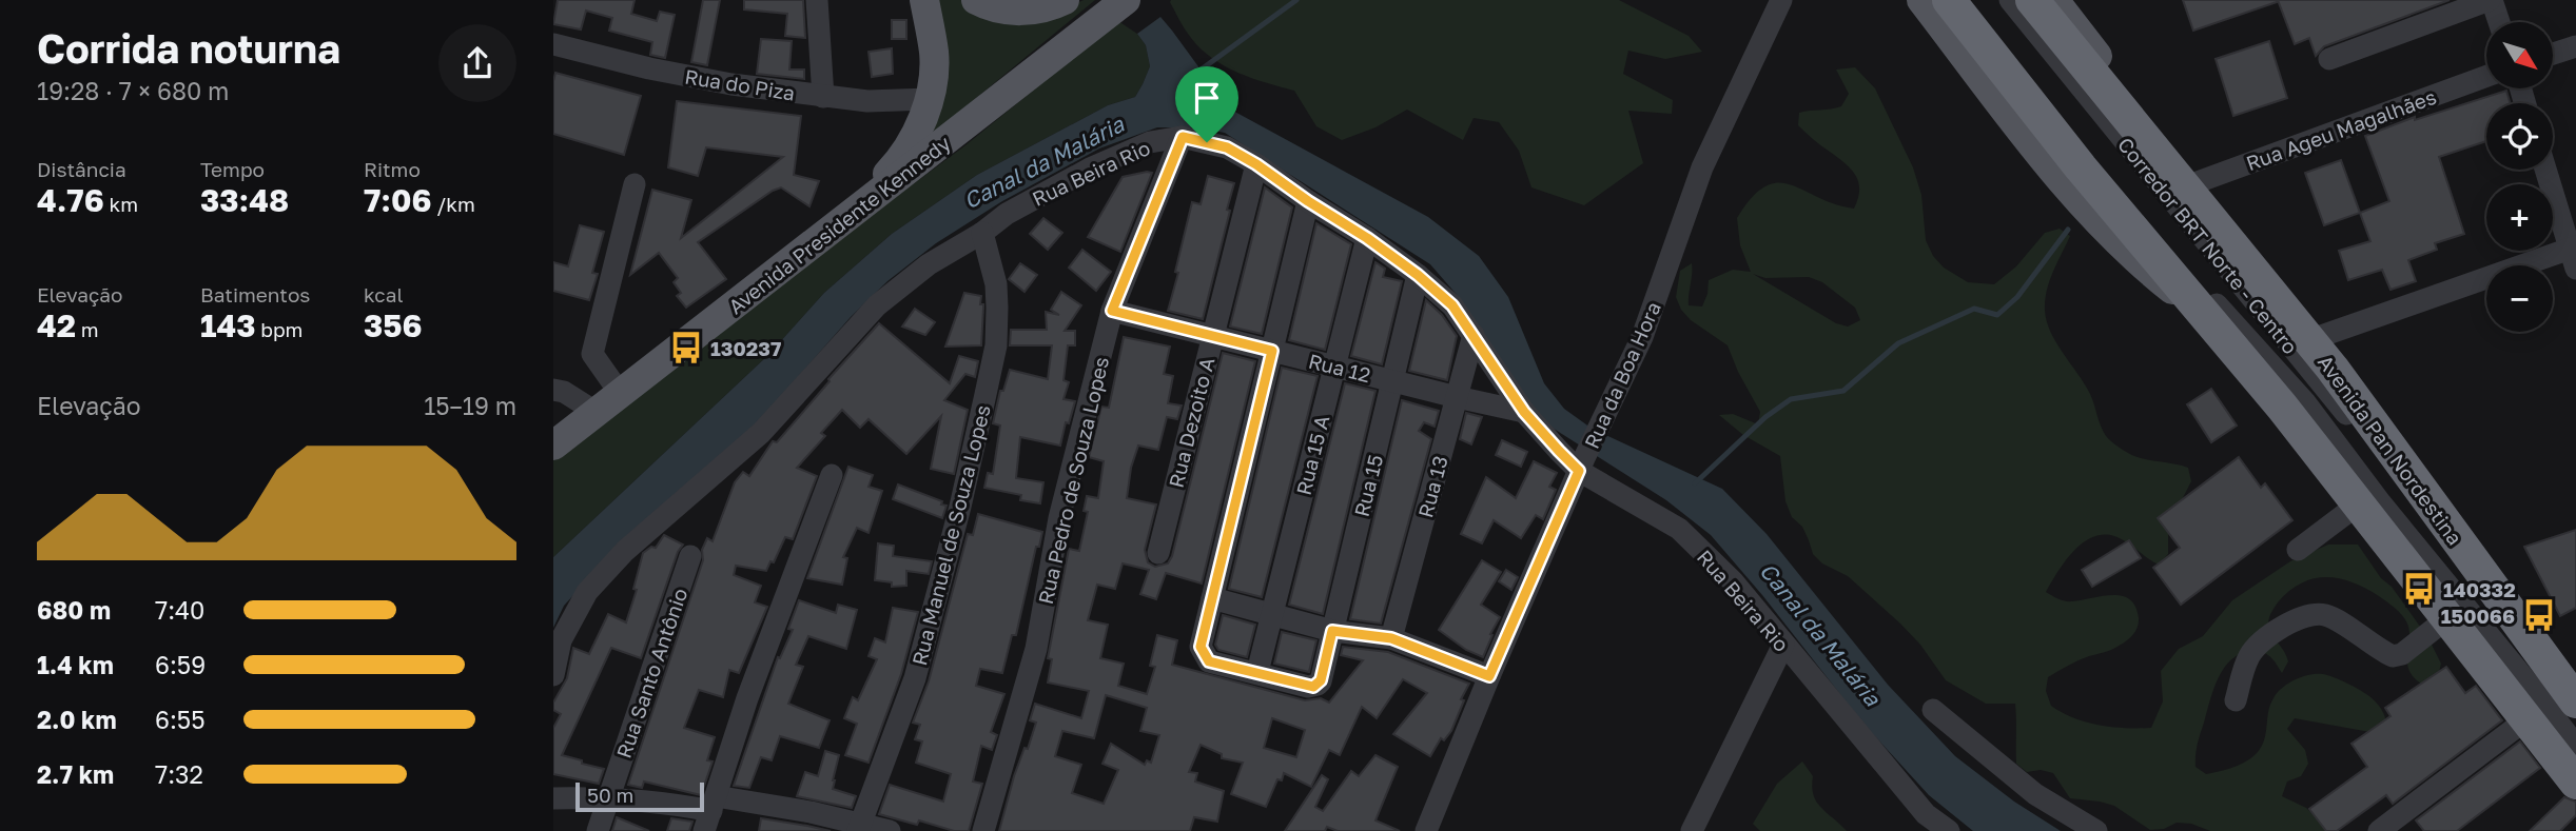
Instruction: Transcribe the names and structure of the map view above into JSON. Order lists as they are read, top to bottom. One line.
{"streets":{"highway":["Avenida Pan Nordestina"],"main road":["Avenida Presidente Kennedy"],"street":["Rua do Piza","Rua Ageu Magalhães","Rua Beira Rio","Corredor BRT Norte - Centro","Rua 12","Rua da Boa Hora","Rua Dezoito A","Rua 15 A","Rua Pedro de Souza Lopes","Rua 15","Rua 13","Rua Manuel de Souza Lopes","Rua Santo Antônio"]},"crossings":[["Rua Ageu Magalhães","Avenida Pan Nordestina"],["Rua Beira Rio","Rua 12"],["Rua Beira Rio","Rua da Boa Hora"],["Rua Beira Rio","Rua Dezoito A"],["Rua Beira Rio","Rua 15 A"],["Rua Beira Rio","Rua Pedro de Souza Lopes"],["Rua Beira Rio","Rua 15"],["Rua Beira Rio","Rua 13"],["Rua Beira Rio","Rua Manuel de Souza Lopes"],["Corredor BRT Norte - Centro","Avenida Pan Nordestina"],["Rua 12","Rua Dezoito A"],["Rua 12","Rua 15 A"],["Rua 12","Rua Pedro de Souza Lopes"],["Rua 12","Rua 15"],["Rua 12","Rua 13"],["Rua 15 A","Rua 15"]],"water":["Canal da Malária"],"places":{"bus stop":["130237","140332","150066"]},"scale_bar":"50 m","north":"bottom right","page":{"heading":["Corrida noturna","19:28 · 7 × 680 m"],"map_buttons":["+","−"],"stats":[["Distância","4.76 km"],["Tempo","33:48"],["Ritmo","7:06 /km"],["Elevação","42 m"],["Batimentos","143 bpm"],["kcal","356"]],"chart":["Elevação","15–19 m"],"list":[{"name":"680 m","note":"7:40"},{"name":"1.4 km","note":"6:59"},{"name":"2.0 km","note":"6:55"},{"name":"2.7 km","note":"7:32"}],"scale":"50 m"}}
